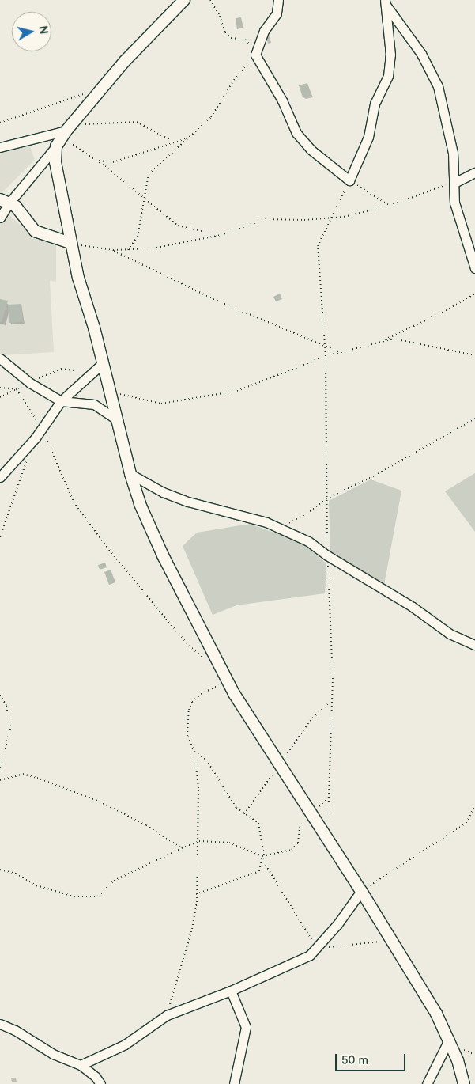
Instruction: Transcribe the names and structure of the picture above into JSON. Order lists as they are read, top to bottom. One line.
{"scale_bar":"50 m","north":"right"}
